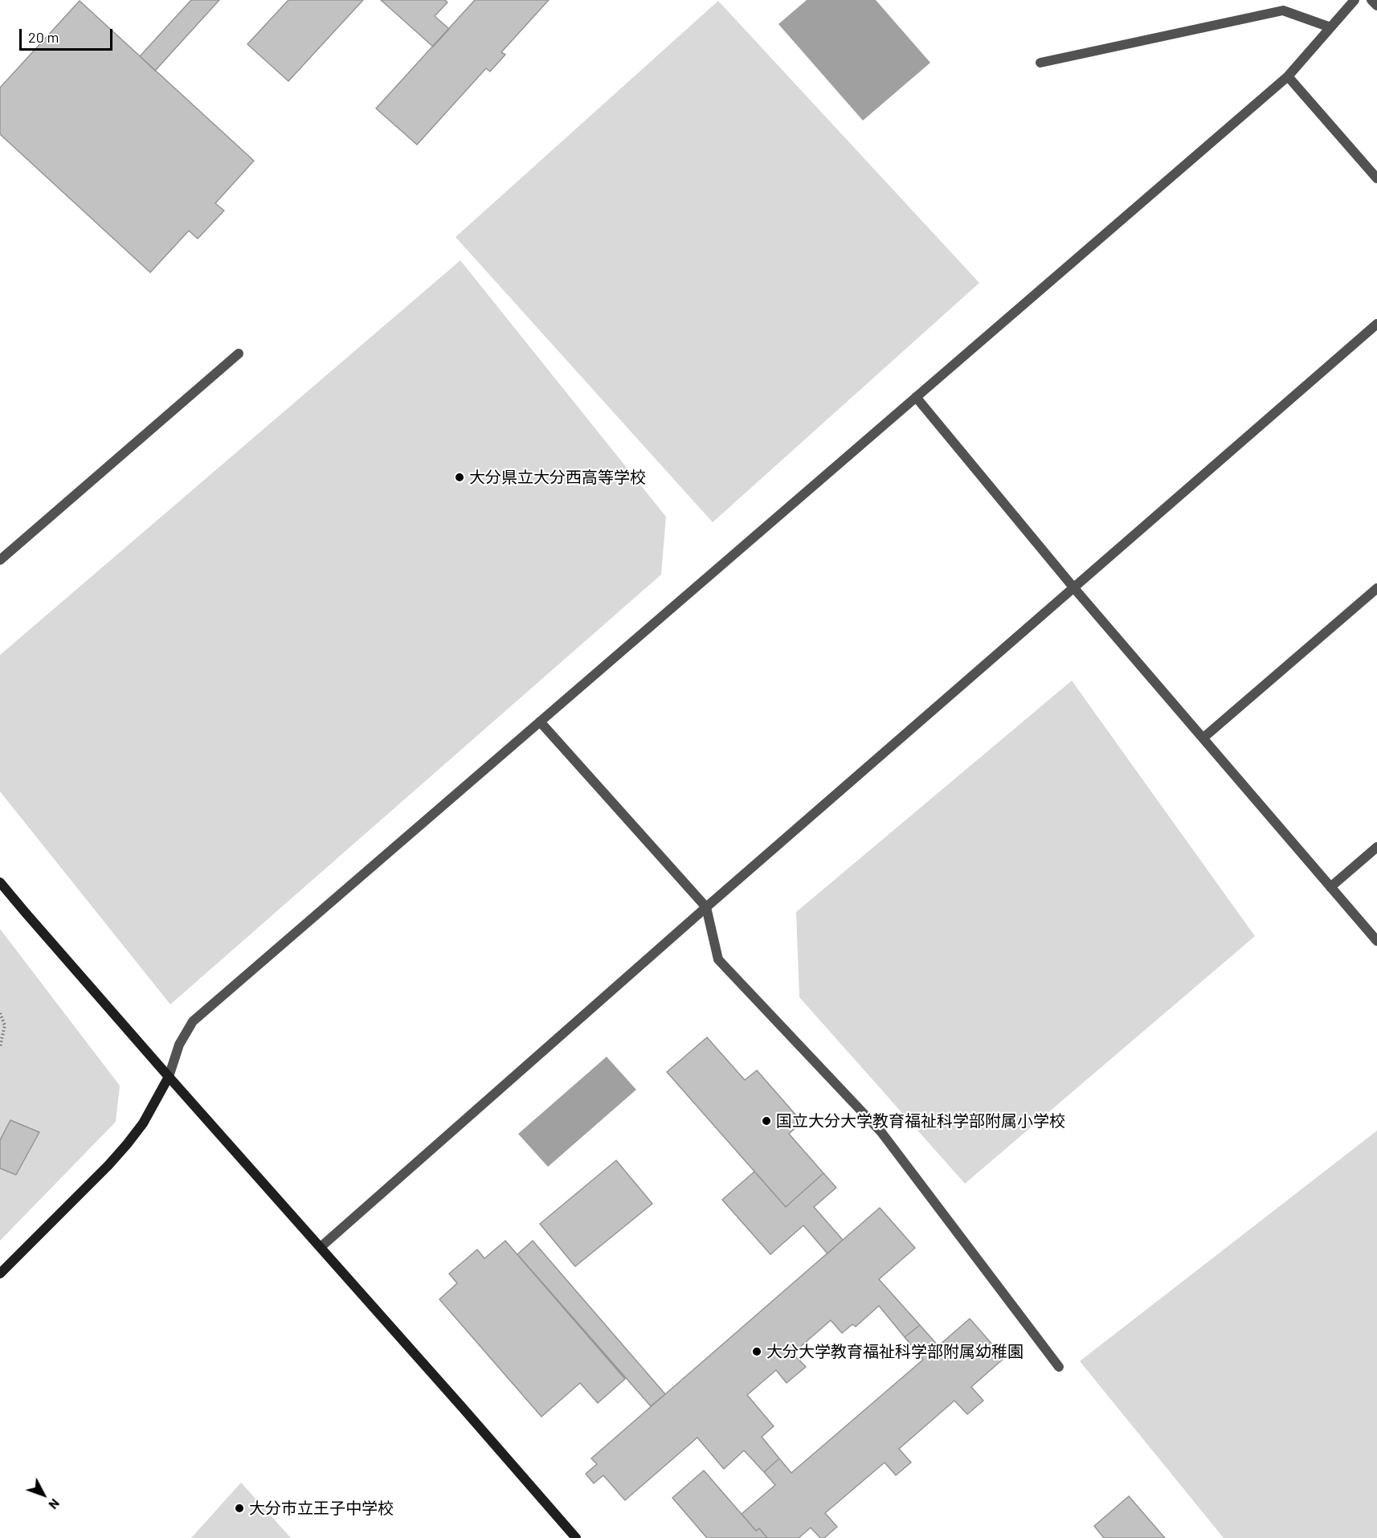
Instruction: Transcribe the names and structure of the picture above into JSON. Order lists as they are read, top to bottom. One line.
{"places":["大分県立大分西高等学校","国立大分大学教育福祉科学部附属小学校","大分大学教育福祉科学部附属幼稚園","大分市立王子中学校"],"scale_bar":"20 m","north":"bottom right"}
